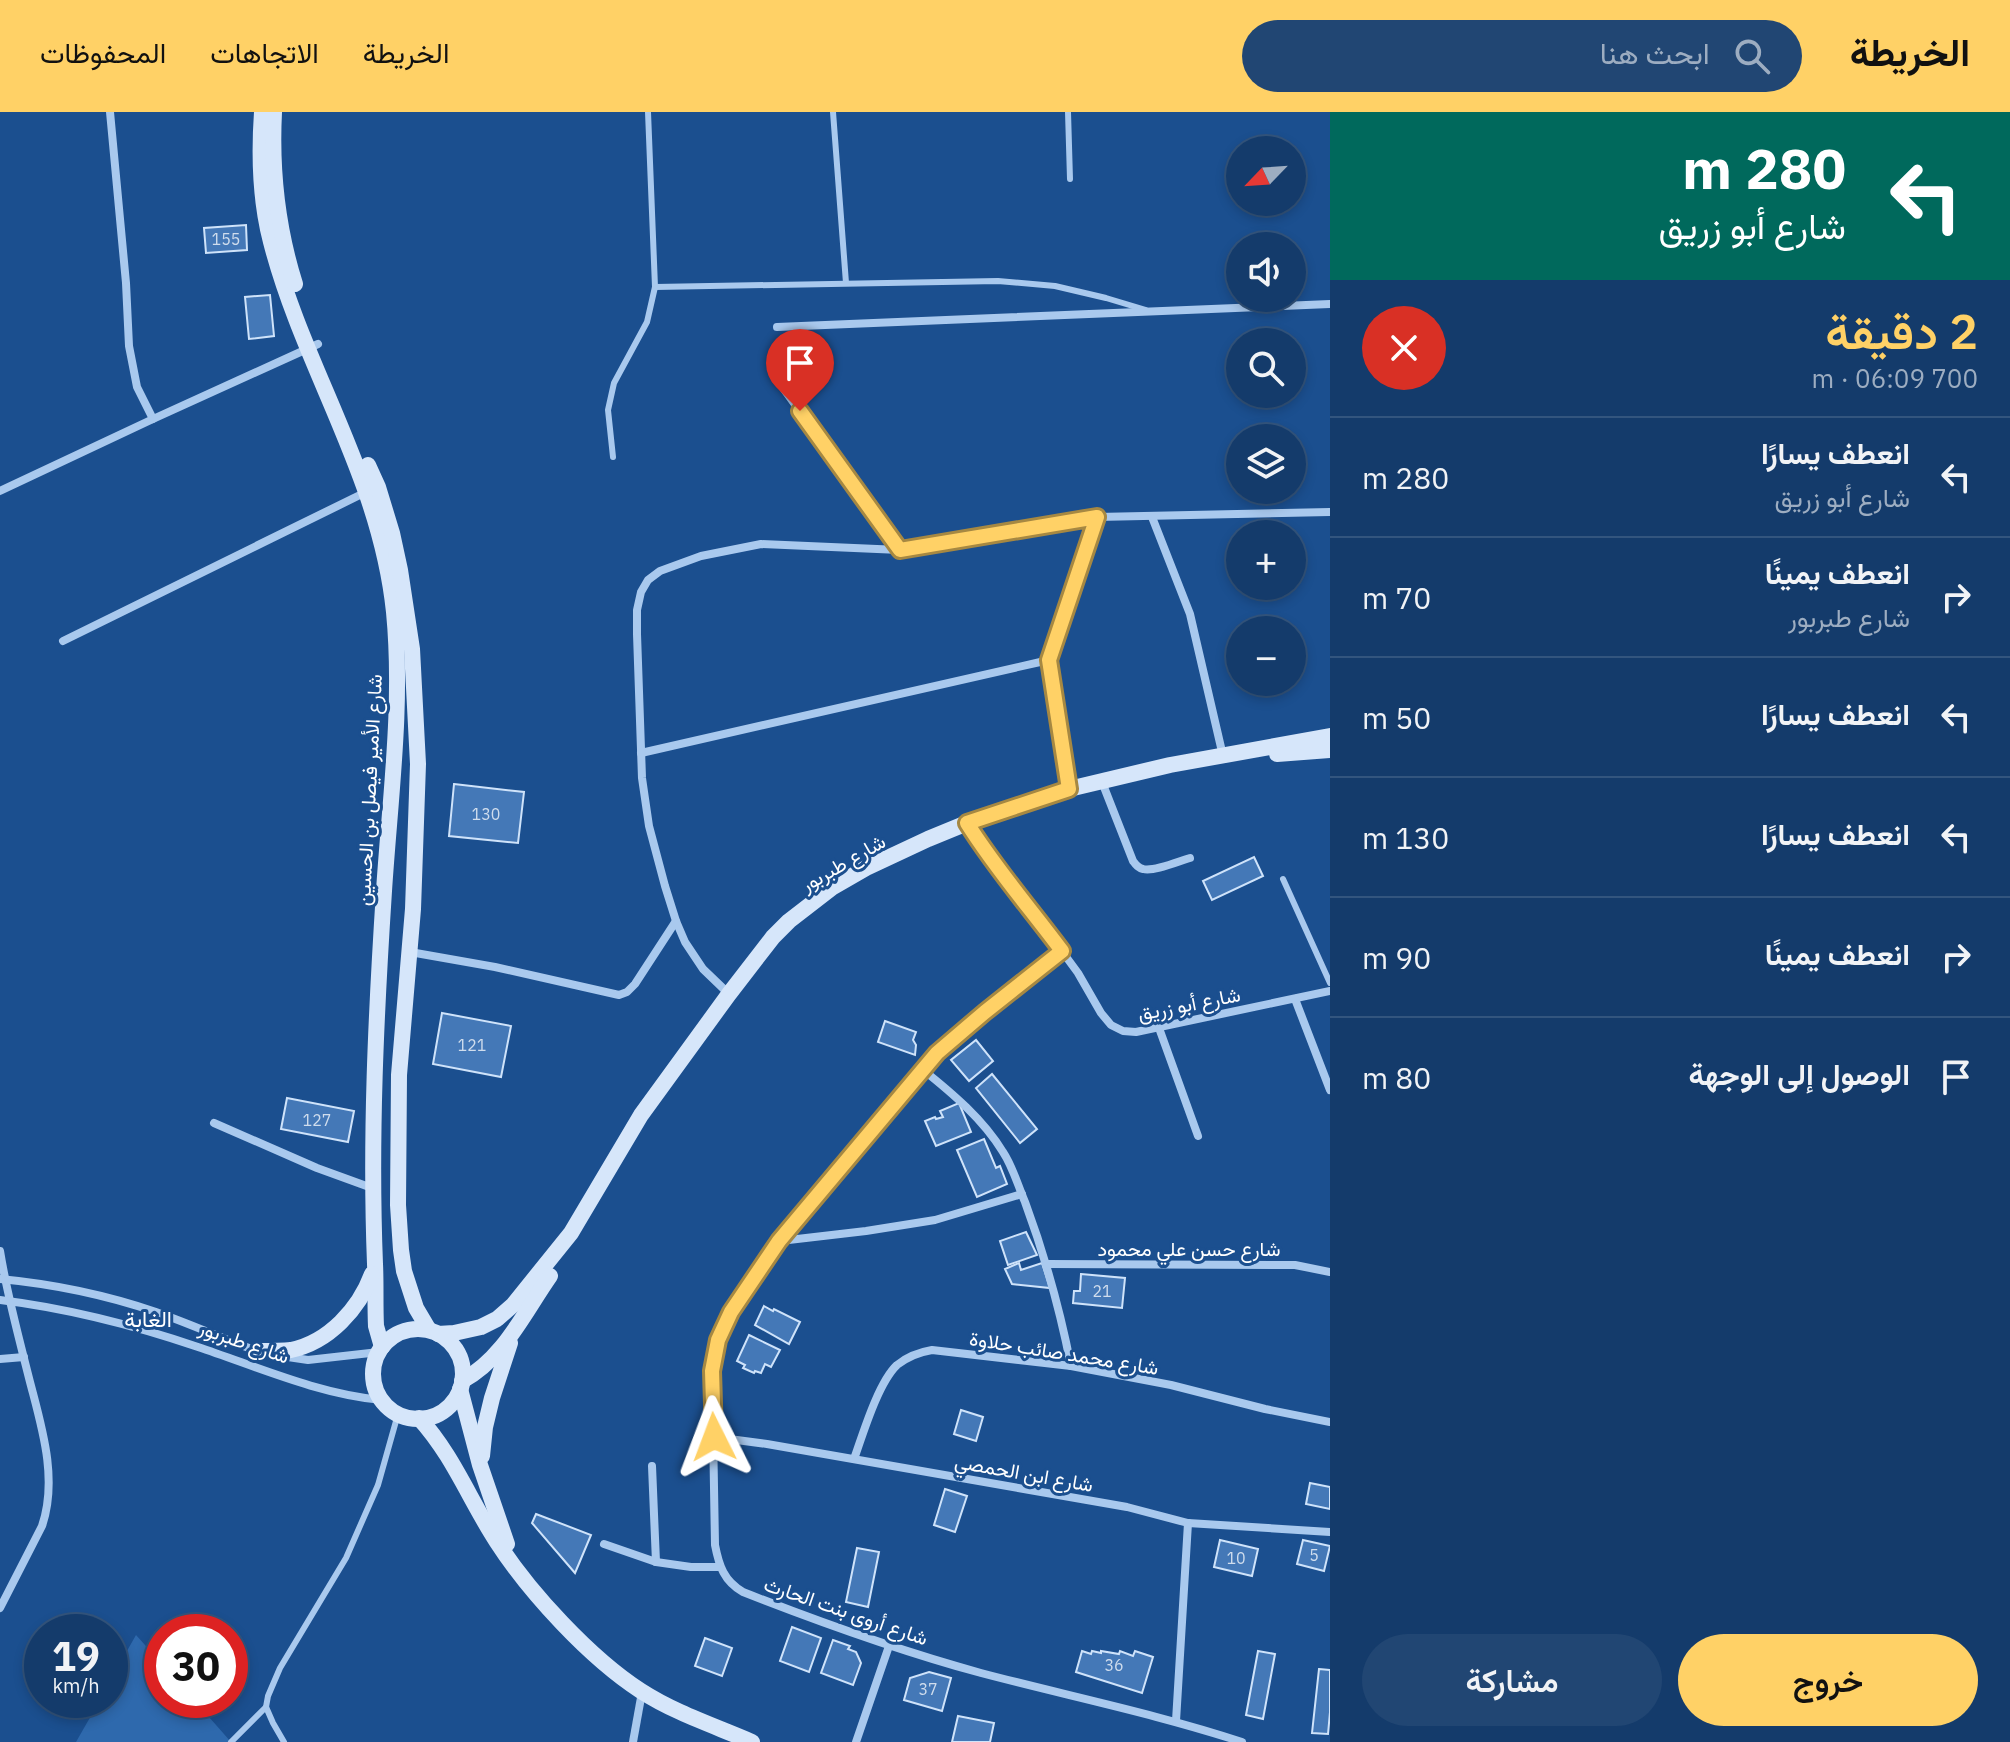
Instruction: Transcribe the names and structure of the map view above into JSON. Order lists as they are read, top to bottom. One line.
{"streets":{"street":["شارع الأمير فيصل بن الحسين","شارع طبربور","شارع أبو زريق","شارع حسن علي محمود","شارع محمد صائب حلاوة","شارع ابن الحمصي","شارع أروى بنت الحارث"]},"crossings":[["شارع الأمير فيصل بن الحسين","شارع طبربور"],["شارع طبربور","شارع أبو زريق"],["شارع محمد صائب حلاوة","شارع ابن الحمصي"]],"districts":["الغابة"],"house_numbers":["155","130","121","127","21","5","10","36","37"],"north":"bottom left","page":{"header":"الخريطة","search":"ابحث هنا","nav":["الخريطة","الاتجاهات","المحفوظات"],"turn":["280 m","شارع أبو زريق"],"map_buttons":["+","−"],"heading":["2 دقيقة","700 m · 06:09"],"list":[{"name":"انعطف يسارًا","note":"شارع أبو زريق","value":"280 m"},{"name":"انعطف يمينًا","note":"شارع طبربور","value":"70 m"},{"name":"انعطف يسارًا","value":"50 m"},{"name":"انعطف يسارًا","value":"130 m"},{"name":"انعطف يمينًا","value":"90 m"},{"name":"الوصول إلى الوجهة","value":"80 m"}],"speed":"19 km/h","limit":"30","buttons":["خروج","مشاركة"]}}
